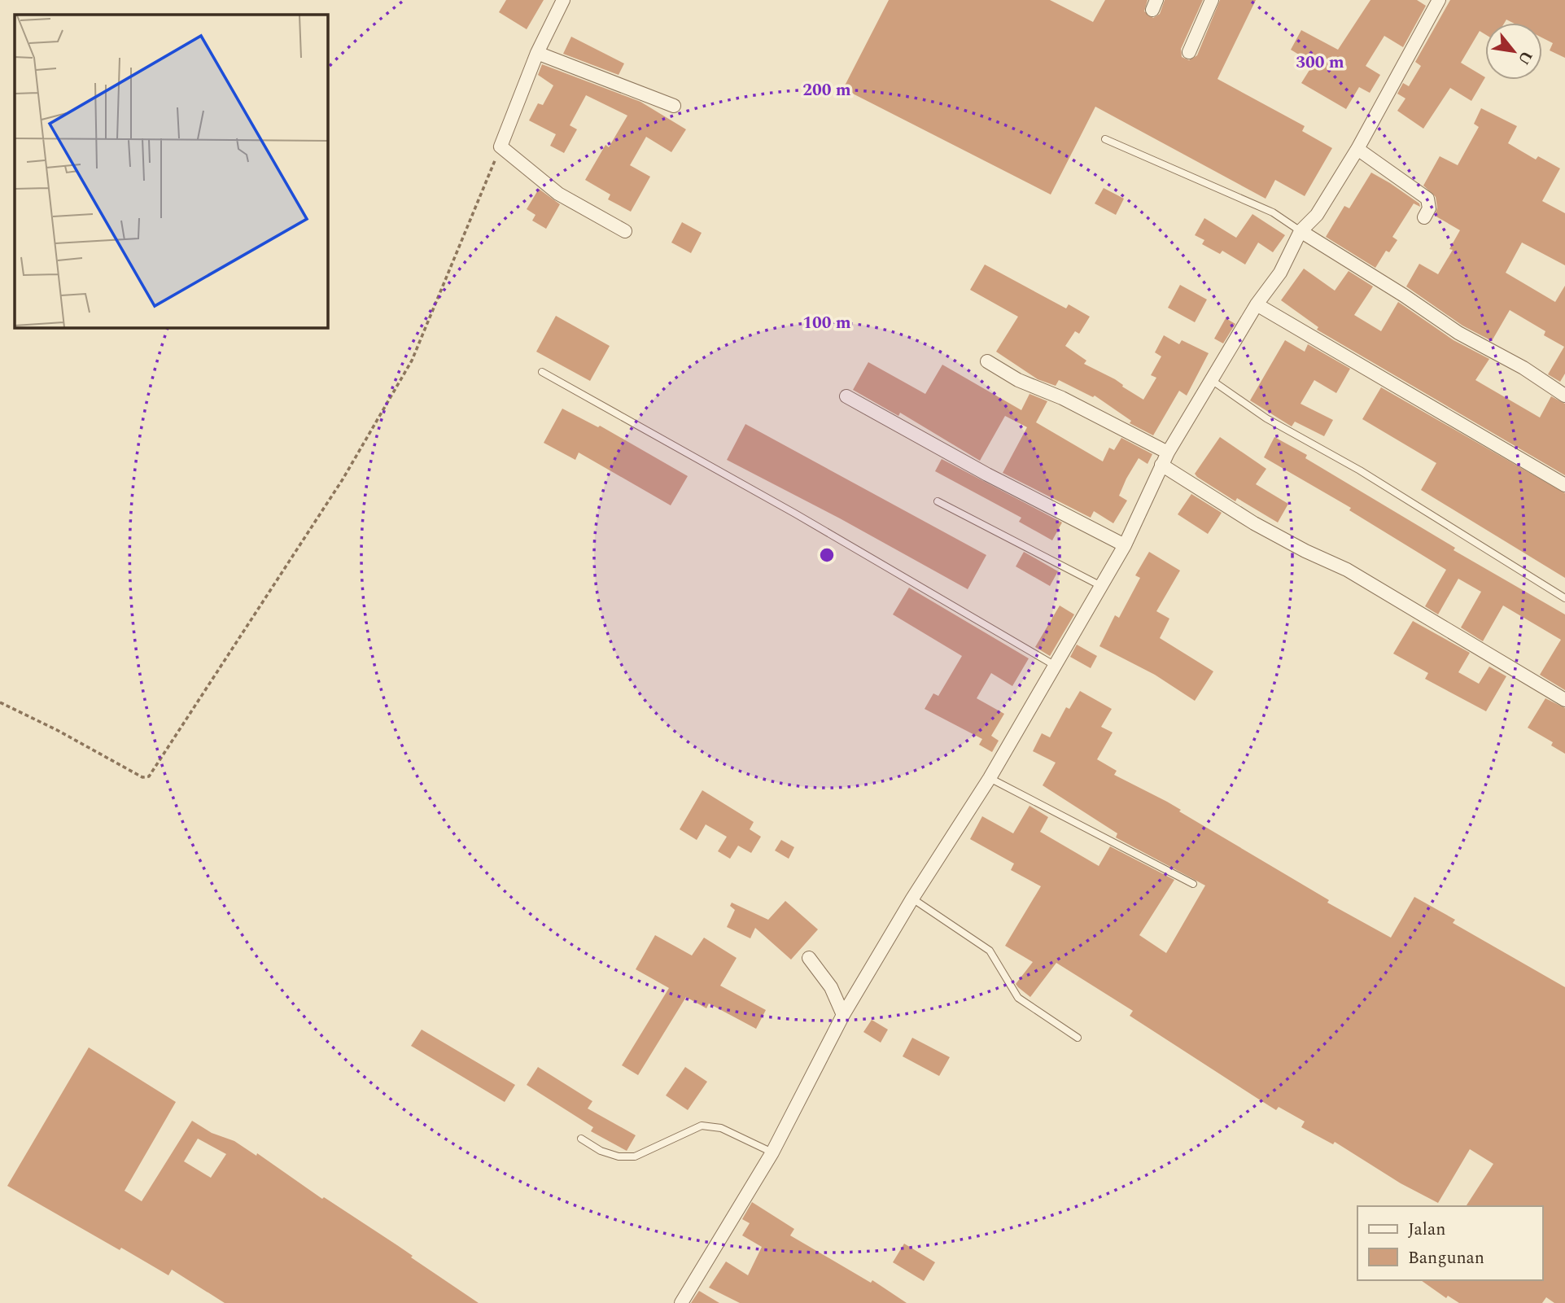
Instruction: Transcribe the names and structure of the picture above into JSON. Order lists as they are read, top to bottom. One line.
{"legend":["Jalan","Bangunan"],"north":"bottom right","rings":["300 m","200 m","100 m"]}
